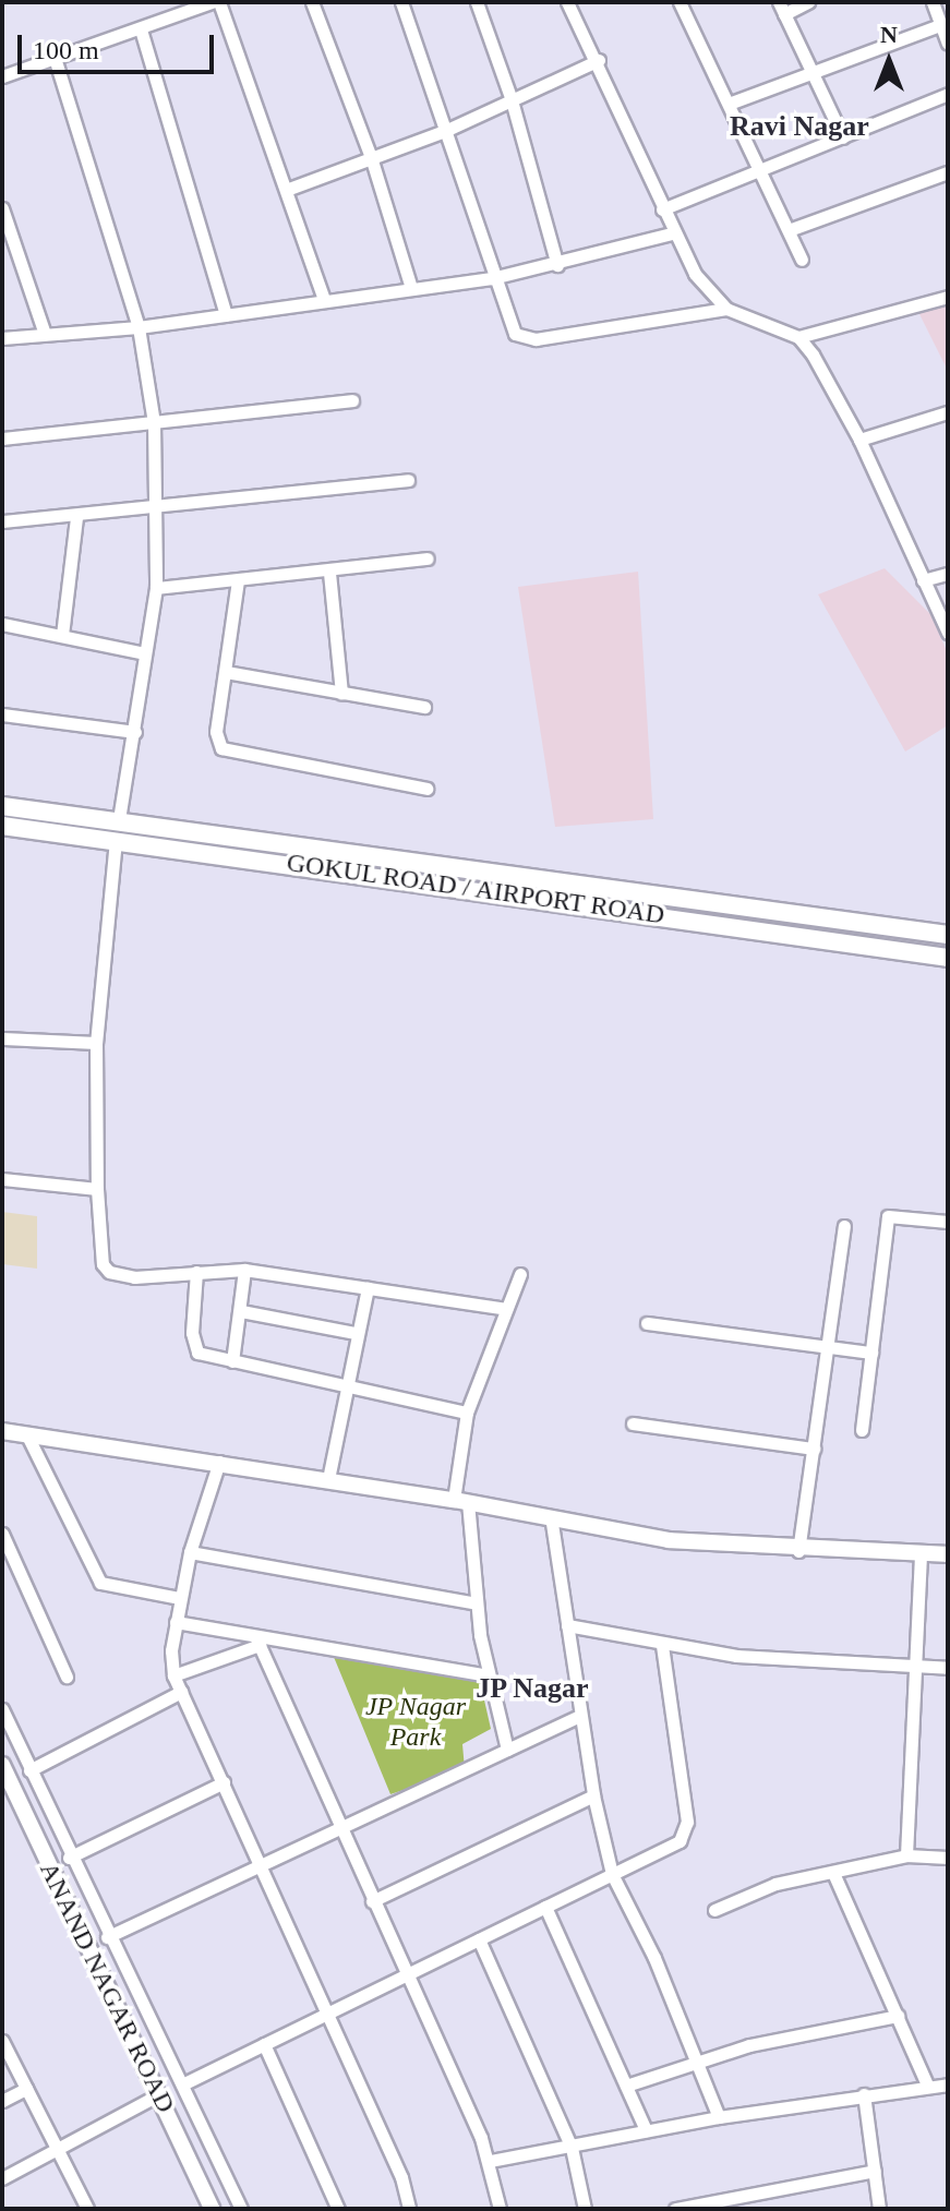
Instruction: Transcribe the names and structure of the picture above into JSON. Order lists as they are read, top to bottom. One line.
{"streets":{"main road":["GOKUL ROAD / AIRPORT ROAD"],"street":["ANAND NAGAR ROAD"]},"districts":["Ravi Nagar","JP Nagar"],"parks":["JP Nagar Park"],"scale_bar":"100 m","north":"top"}
